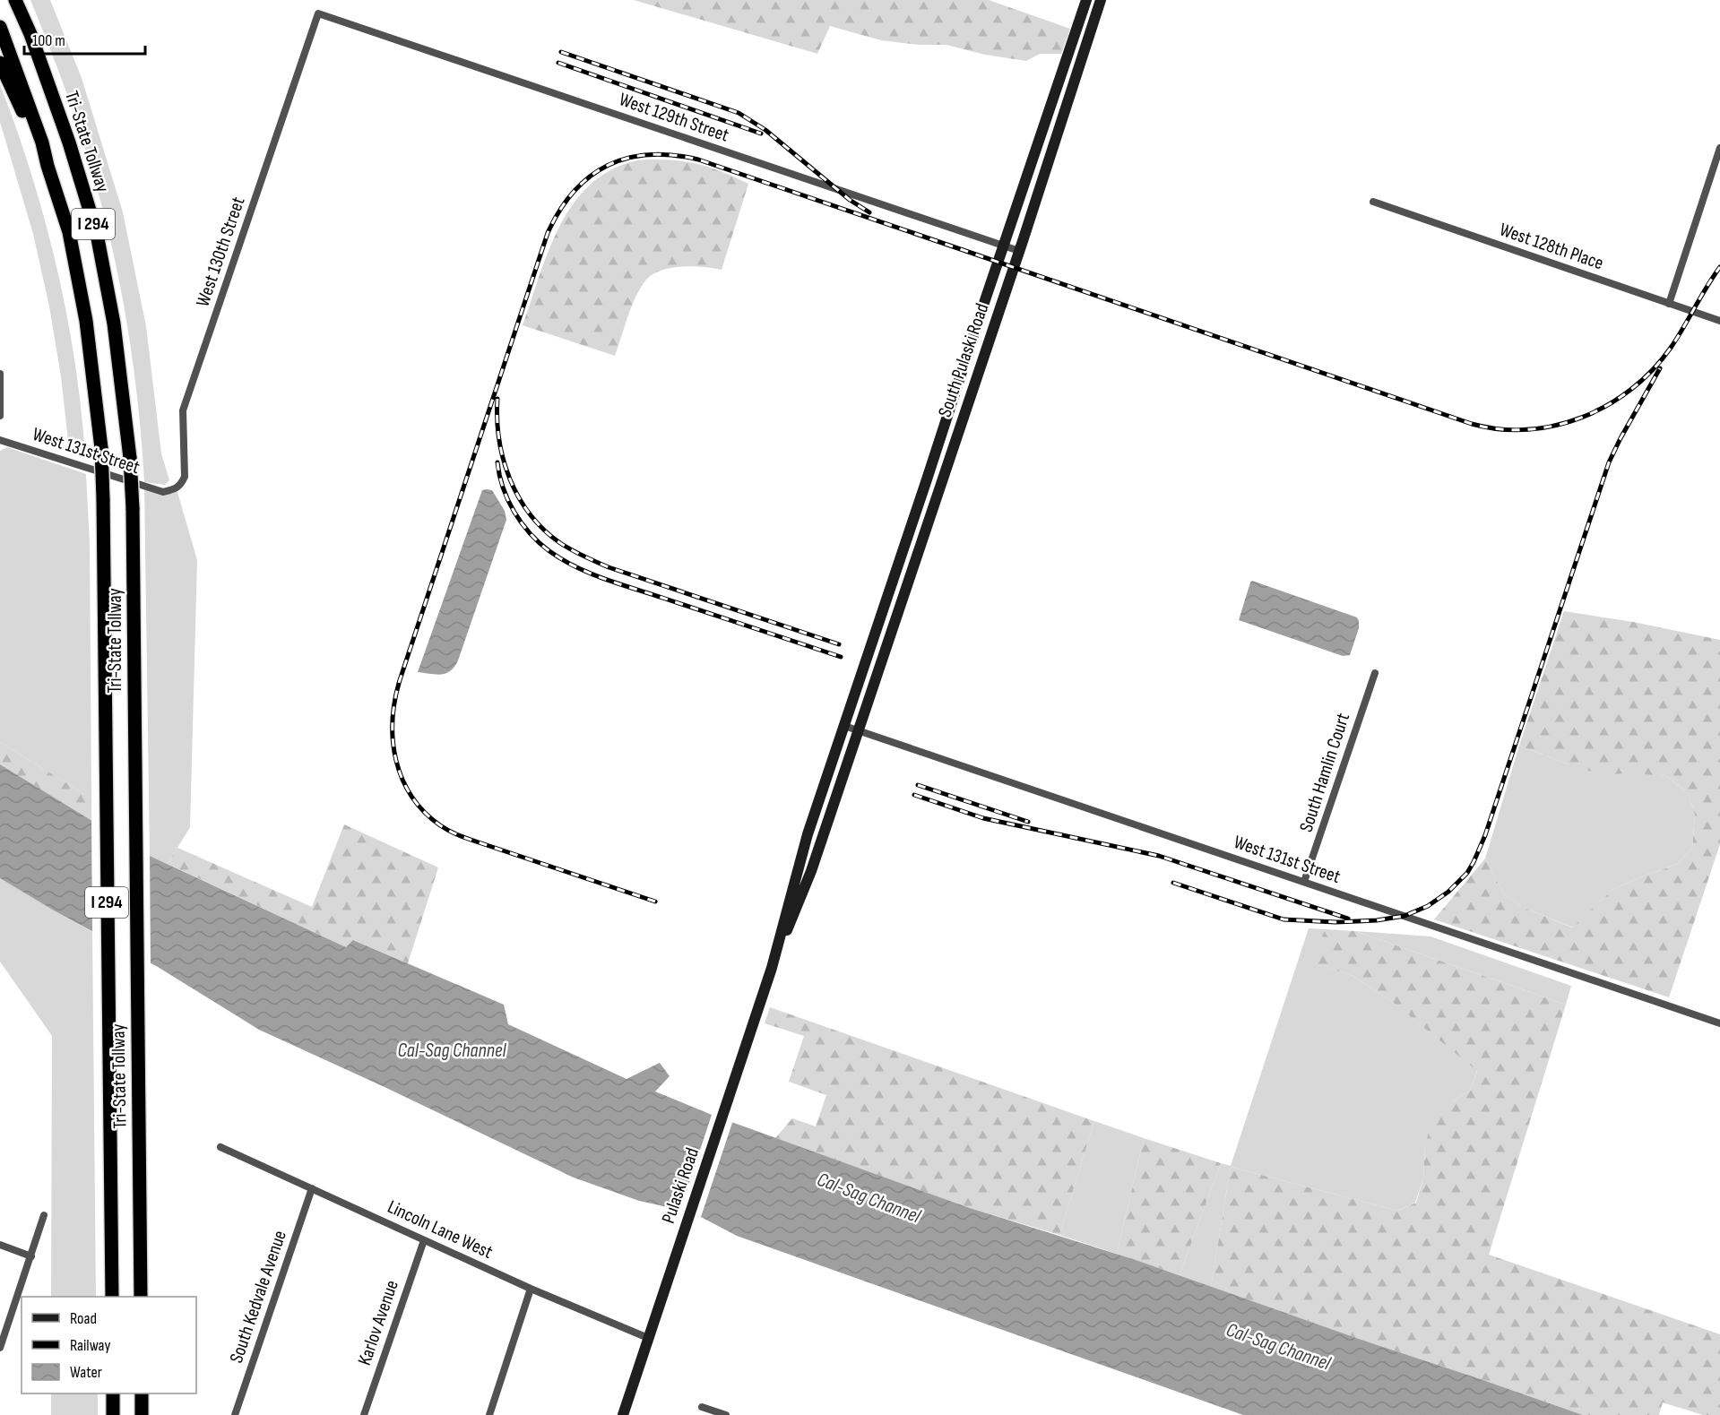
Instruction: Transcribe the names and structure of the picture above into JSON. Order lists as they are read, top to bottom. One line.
{"streets":{"highway":["Tri-State Tollway","I 294"],"main road":["South Pulaski Road","Pulaski Road"],"street":["West 129th Street","West 128th Place","West 130th Street","West 131st Street","South Hamlin Court","Lincoln Lane West","South Kedvale Avenue","Karlov Avenue"]},"crossings":[["West 129th Street","West 130th Street"],["West 129th Street","South Pulaski Road"],["West 130th Street","West 131st Street"],["South Pulaski Road","West 131st Street"],["South Pulaski Road","Pulaski Road"],["West 131st Street","South Hamlin Court"],["West 131st Street","Pulaski Road"],["Pulaski Road","Lincoln Lane West"],["Lincoln Lane West","South Kedvale Avenue"],["Lincoln Lane West","Karlov Avenue"]],"water":["Cal-Sag Channel"],"legend":["Road","Railway","Water"],"scale_bar":"100 m"}
